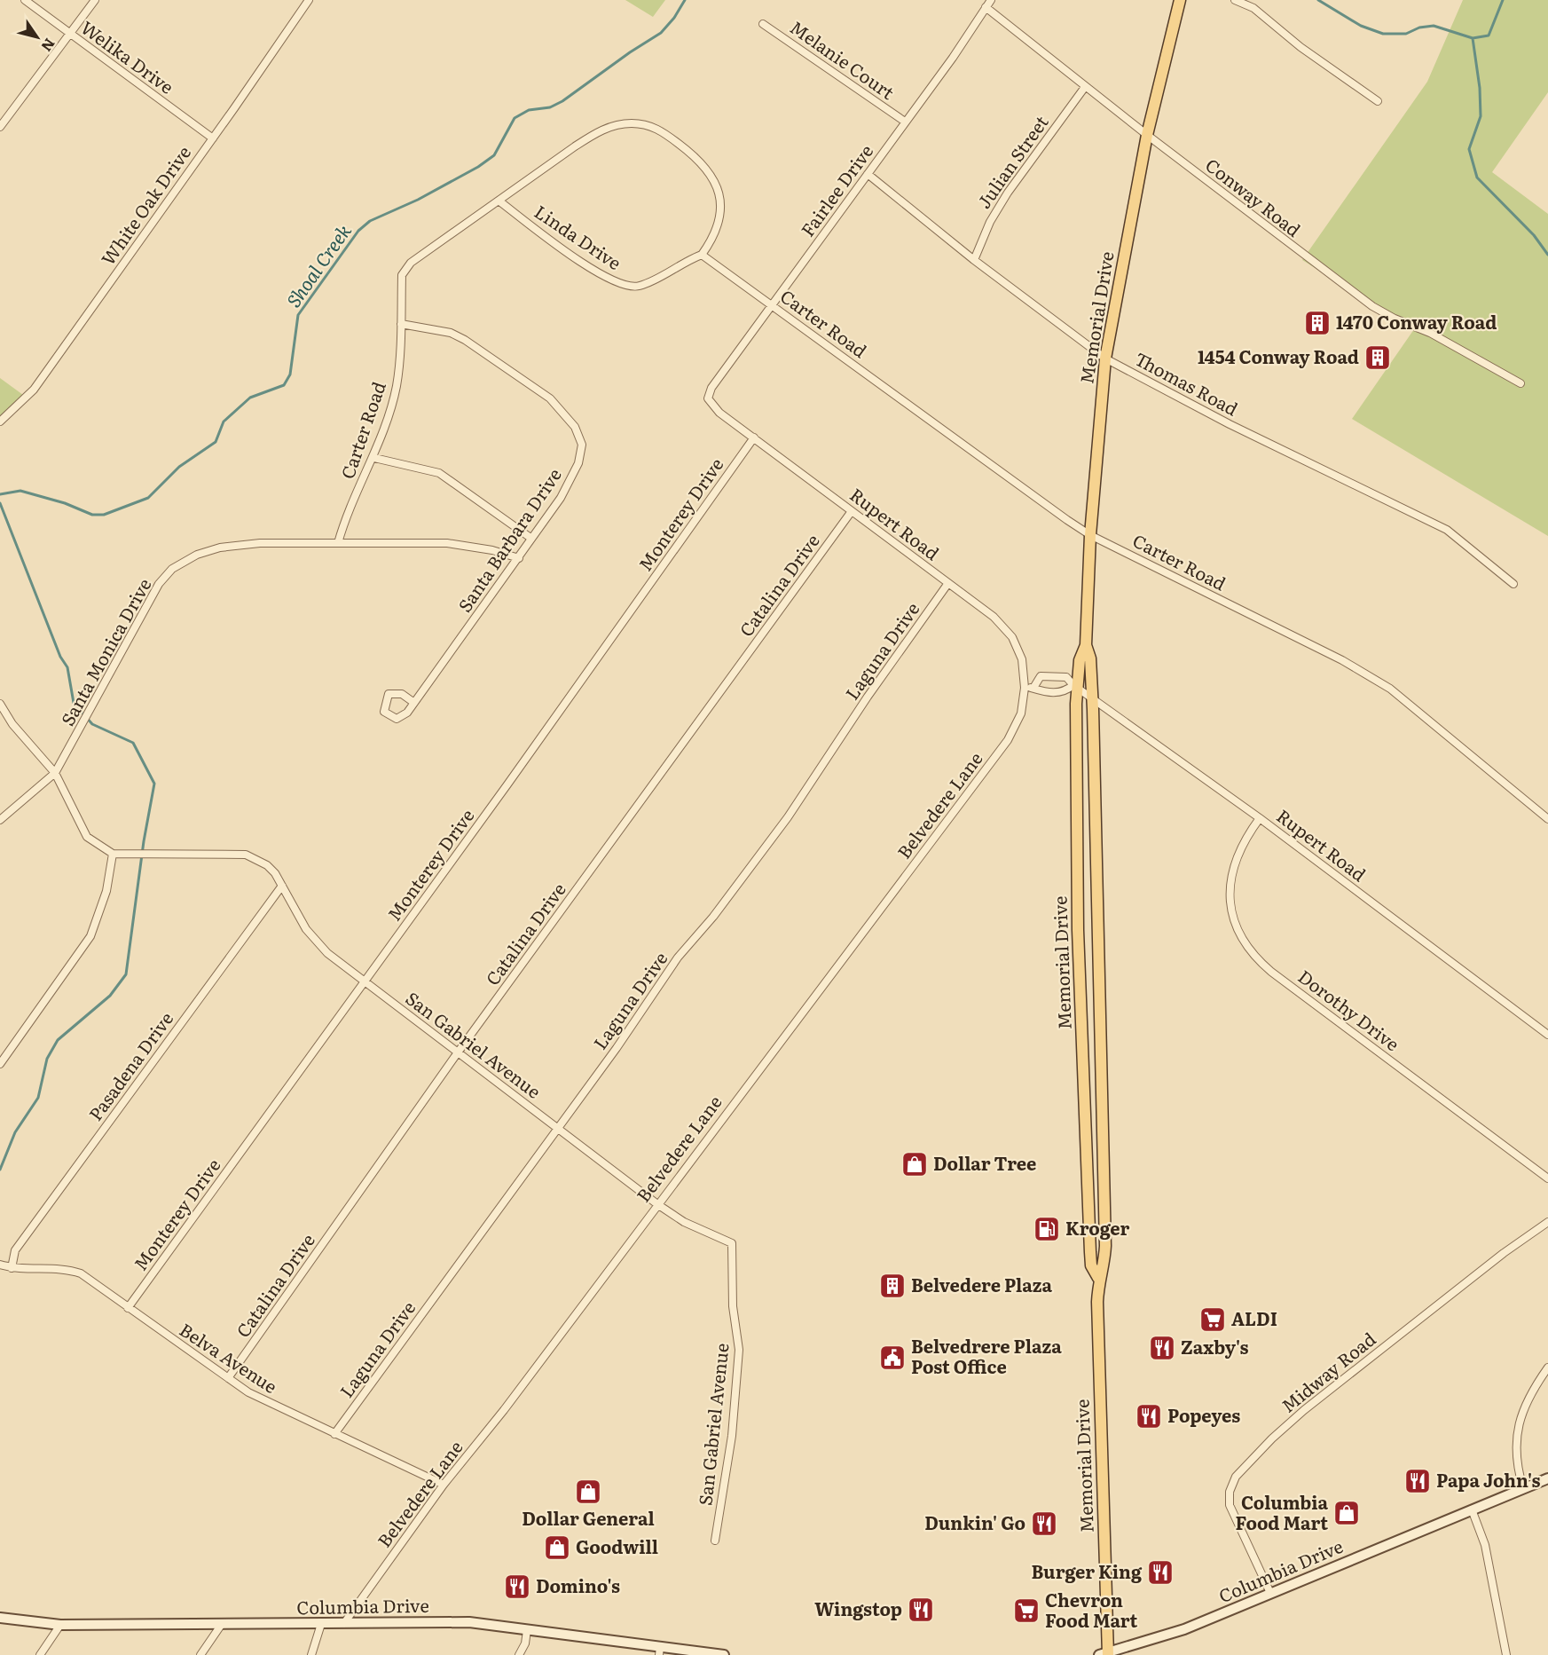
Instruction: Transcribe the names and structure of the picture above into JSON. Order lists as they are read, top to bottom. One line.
{"streets":{"main road":["Memorial Drive","Columbia Drive"],"street":["Welika Drive","Melanie Court","Julian Street","Fairlee Drive","Conway Road","White Oak Drive","Linda Drive","Carter Road","Thomas Road","Monterey Drive","Rupert Road","Santa Barbara Drive","Catalina Drive","Laguna Drive","Santa Monica Drive","Belvedere Lane","Dorothy Drive","San Gabriel Avenue","Pasadena Drive","Belva Avenue","Midway Road"]},"crossings":[["Welika Drive","White Oak Drive"],["Melanie Court","Fairlee Drive"],["Julian Street","Conway Road"],["Julian Street","Thomas Road"],["Fairlee Drive","Conway Road"],["Fairlee Drive","Carter Road"],["Fairlee Drive","Thomas Road"],["Fairlee Drive","Rupert Road"],["Conway Road","Memorial Drive"],["Linda Drive","Carter Road"],["Memorial Drive","Carter Road"],["Memorial Drive","Thomas Road"],["Memorial Drive","Rupert Road"],["Memorial Drive","Columbia Drive"],["Carter Road","Santa Barbara Drive"],["Carter Road","Santa Monica Drive"],["Monterey Drive","Rupert Road"],["Monterey Drive","San Gabriel Avenue"],["Monterey Drive","Belva Avenue"],["Rupert Road","Catalina Drive"],["Rupert Road","Laguna Drive"],["Rupert Road","Belvedere Lane"],["Rupert Road","Dorothy Drive"],["Santa Barbara Drive","Santa Monica Drive"],["Catalina Drive","San Gabriel Avenue"],["Catalina Drive","Belva Avenue"],["Laguna Drive","San Gabriel Avenue"],["Laguna Drive","Belva Avenue"],["Belvedere Lane","San Gabriel Avenue"],["Belvedere Lane","Belva Avenue"],["Belvedere Lane","Columbia Drive"],["San Gabriel Avenue","Pasadena Drive"],["Pasadena Drive","Belva Avenue"],["Midway Road","Columbia Drive"]],"water":["Shoal Creek"],"places":{"building":["1470 Conway Road","1454 Conway Road","Belvedere Plaza"],"shop":["Dollar Tree","Dollar General","Columbia Food Mart","Goodwill"],"fuel station":["Kroger"],"supermarket":["ALDI","Chevron Food Mart"],"restaurant":["Zaxby's","Popeyes","Papa John's","Dunkin' Go","Burger King","Domino's","Wingstop"],"public building":["Belvedrere Plaza Post Office"]},"north":"bottom right"}
